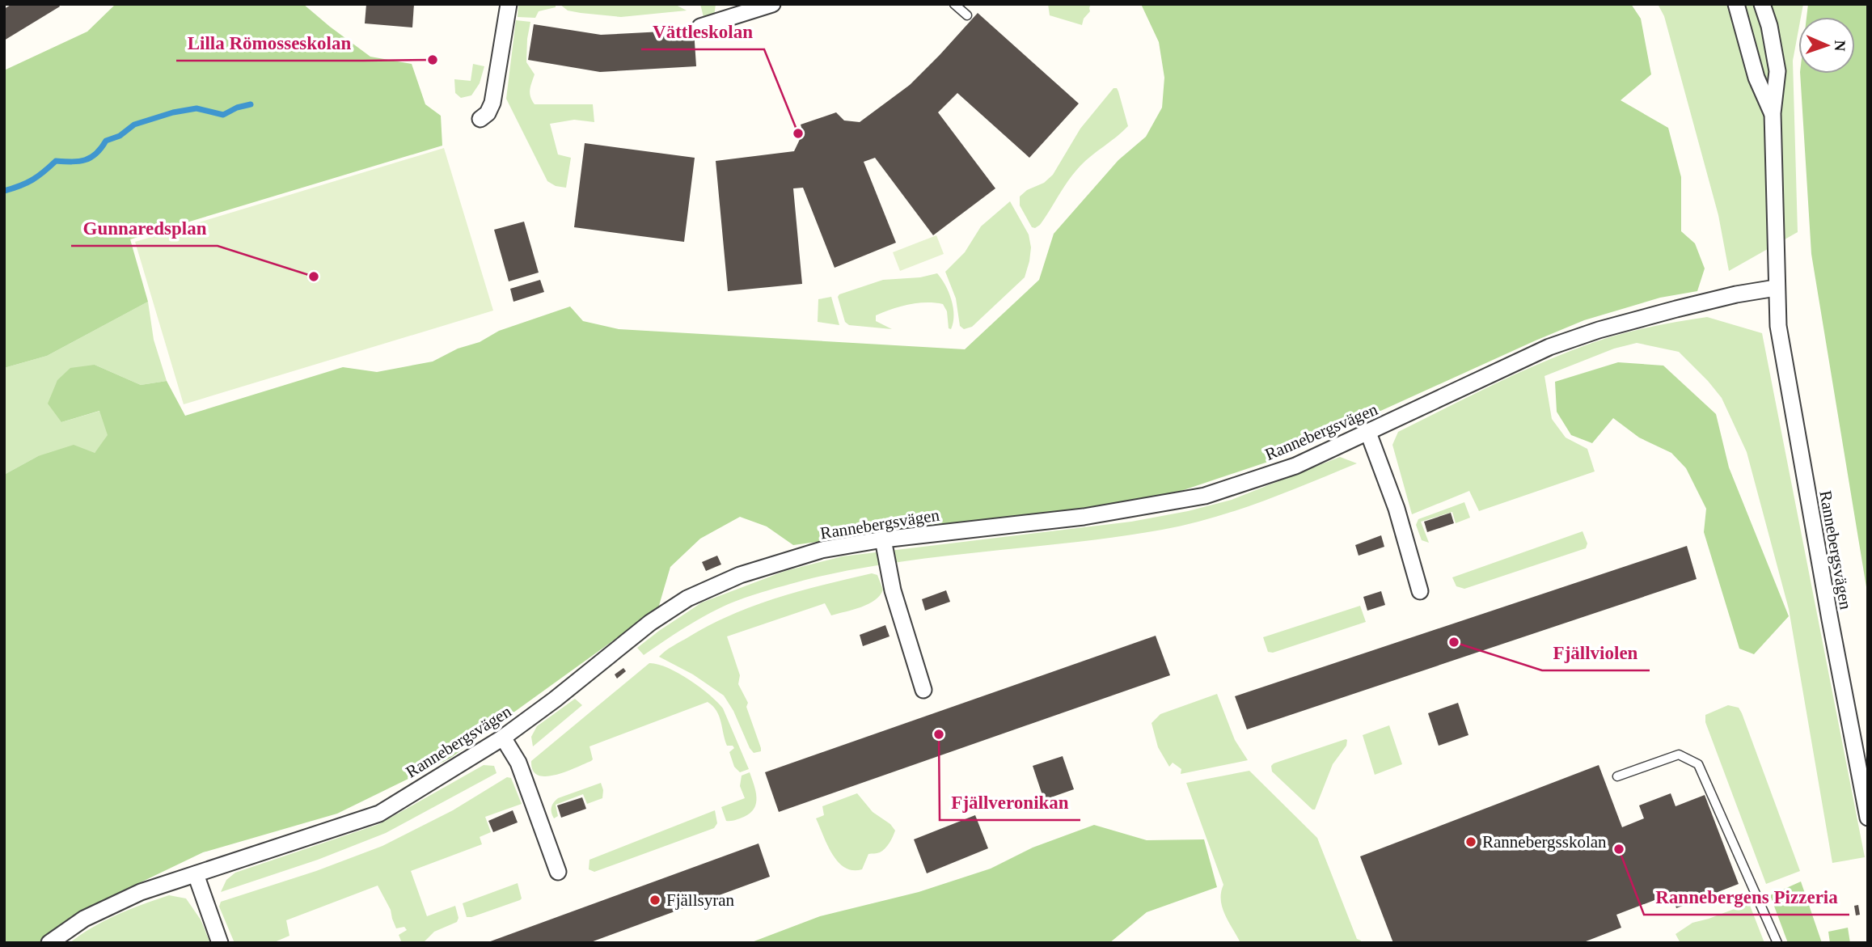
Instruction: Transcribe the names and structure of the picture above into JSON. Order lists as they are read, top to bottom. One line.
{"streets":{"street":["Rannebergsvägen"]},"places":["Lilla Römosseskolan","Vättleskolan","Gunnaredsplan","Fjällviolen","Fjällveronikan","Rannebergsskolan","Rannebergens Pizzeria","Fjällsyran"],"north":"right"}
